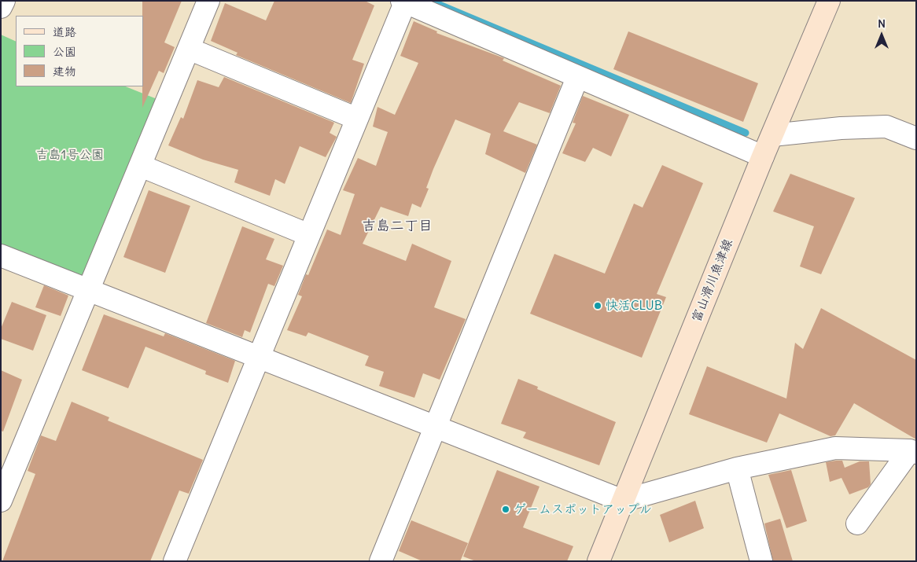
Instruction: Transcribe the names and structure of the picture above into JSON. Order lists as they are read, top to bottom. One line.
{"streets":{"main road":["富山滑川魚津線"]},"districts":["吉島二丁目"],"parks":["吉島1号公園"],"places":["快活CLUB","ゲームスポットアップル"],"legend":["道路","公園","建物"],"north":"top"}
